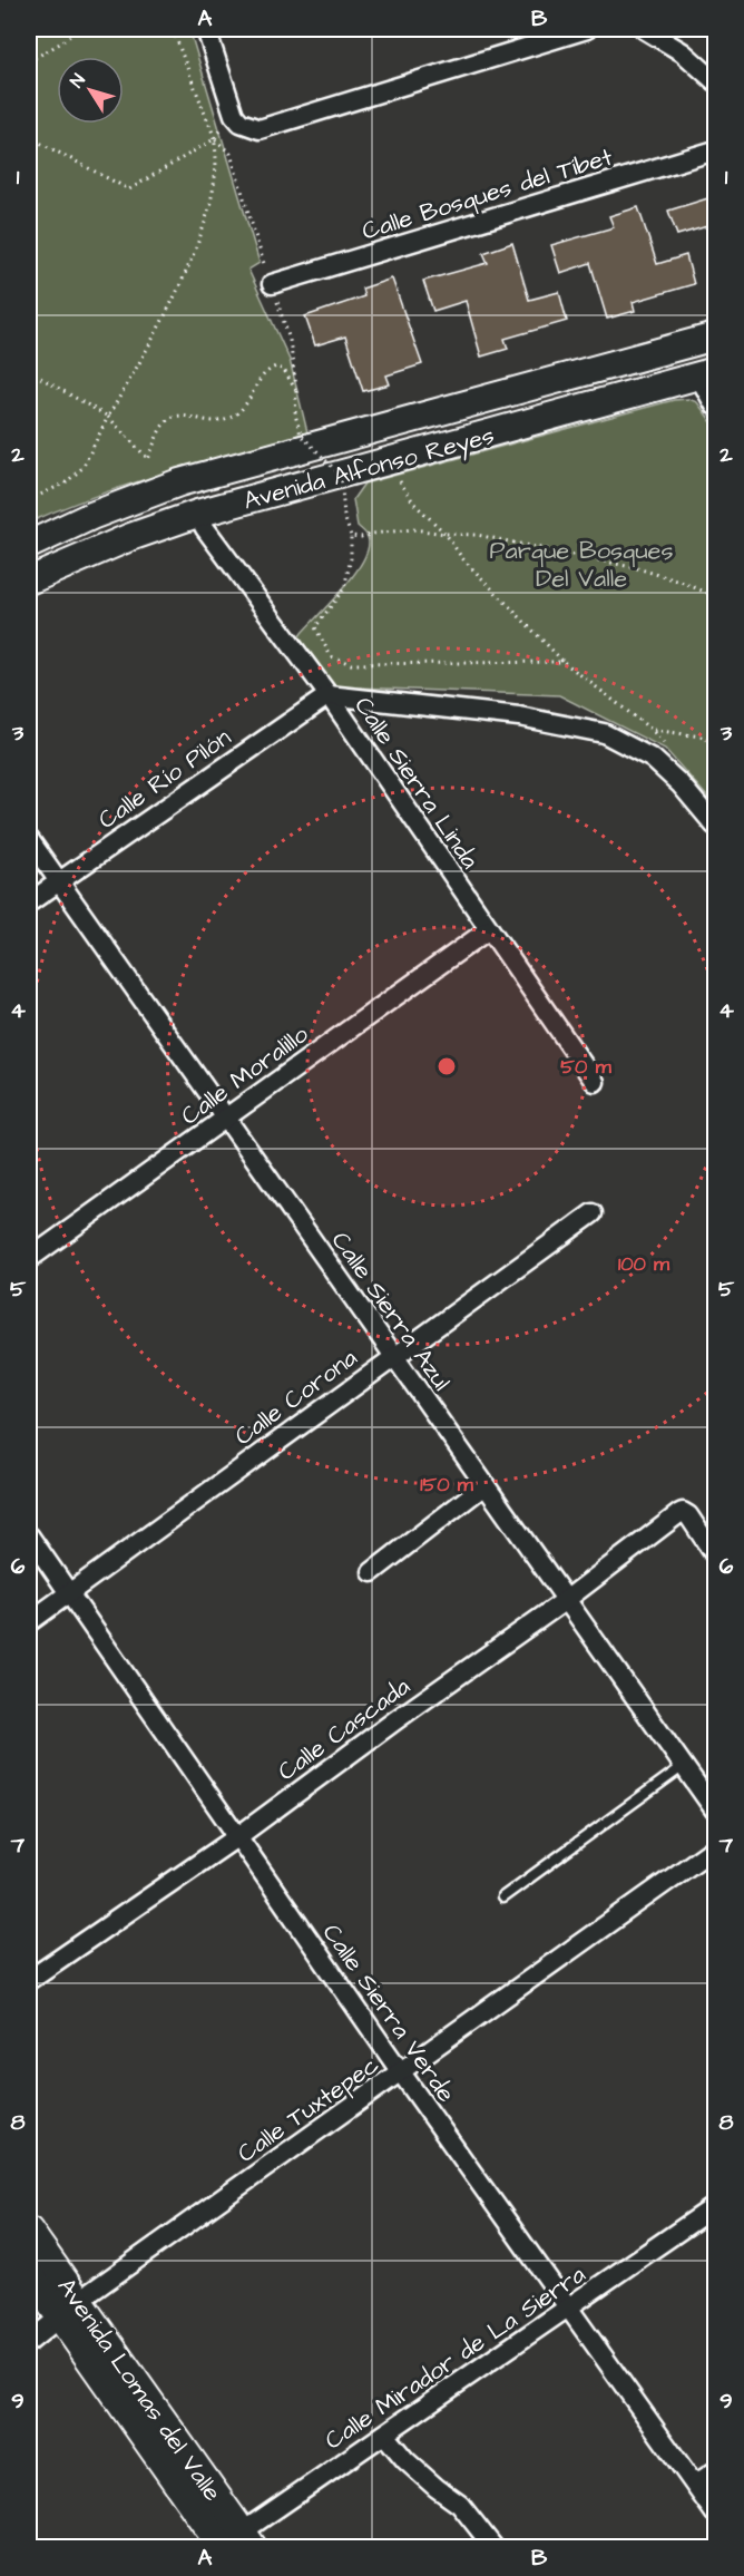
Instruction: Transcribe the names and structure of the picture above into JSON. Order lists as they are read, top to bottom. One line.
{"streets":{"main road":["Avenida Alfonso Reyes","Avenida Lomas del Valle"],"street":["Calle Bosques del Tíbet","Calle Río Pilón","Calle Sierra Linda","Calle Moralillo","Calle Sierra Azul","Calle Corona","Calle Cascada","Calle Sierra Verde","Calle Tuxtepec","Calle Mirador de La Sierra"]},"crossings":[["Avenida Alfonso Reyes","Calle Sierra Linda"],["Calle Río Pilón","Calle Sierra Linda"],["Calle Río Pilón","Calle Sierra Azul"],["Calle Sierra Linda","Calle Moralillo"],["Calle Moralillo","Calle Sierra Azul"],["Calle Sierra Azul","Calle Corona"],["Calle Sierra Azul","Calle Cascada"],["Calle Corona","Calle Sierra Verde"],["Calle Cascada","Calle Sierra Verde"],["Calle Sierra Verde","Calle Tuxtepec"],["Calle Sierra Verde","Calle Mirador de La Sierra"],["Calle Tuxtepec","Avenida Lomas del Valle"],["Calle Mirador de La Sierra","Avenida Lomas del Valle"]],"parks":["Parque Bosques Del Valle"],"north":"top left","grid":{"columns":["A","B"],"rows":["1","2","3","4","5","6","7","8","9"]},"rings":["50 m","100 m","150 m"]}
